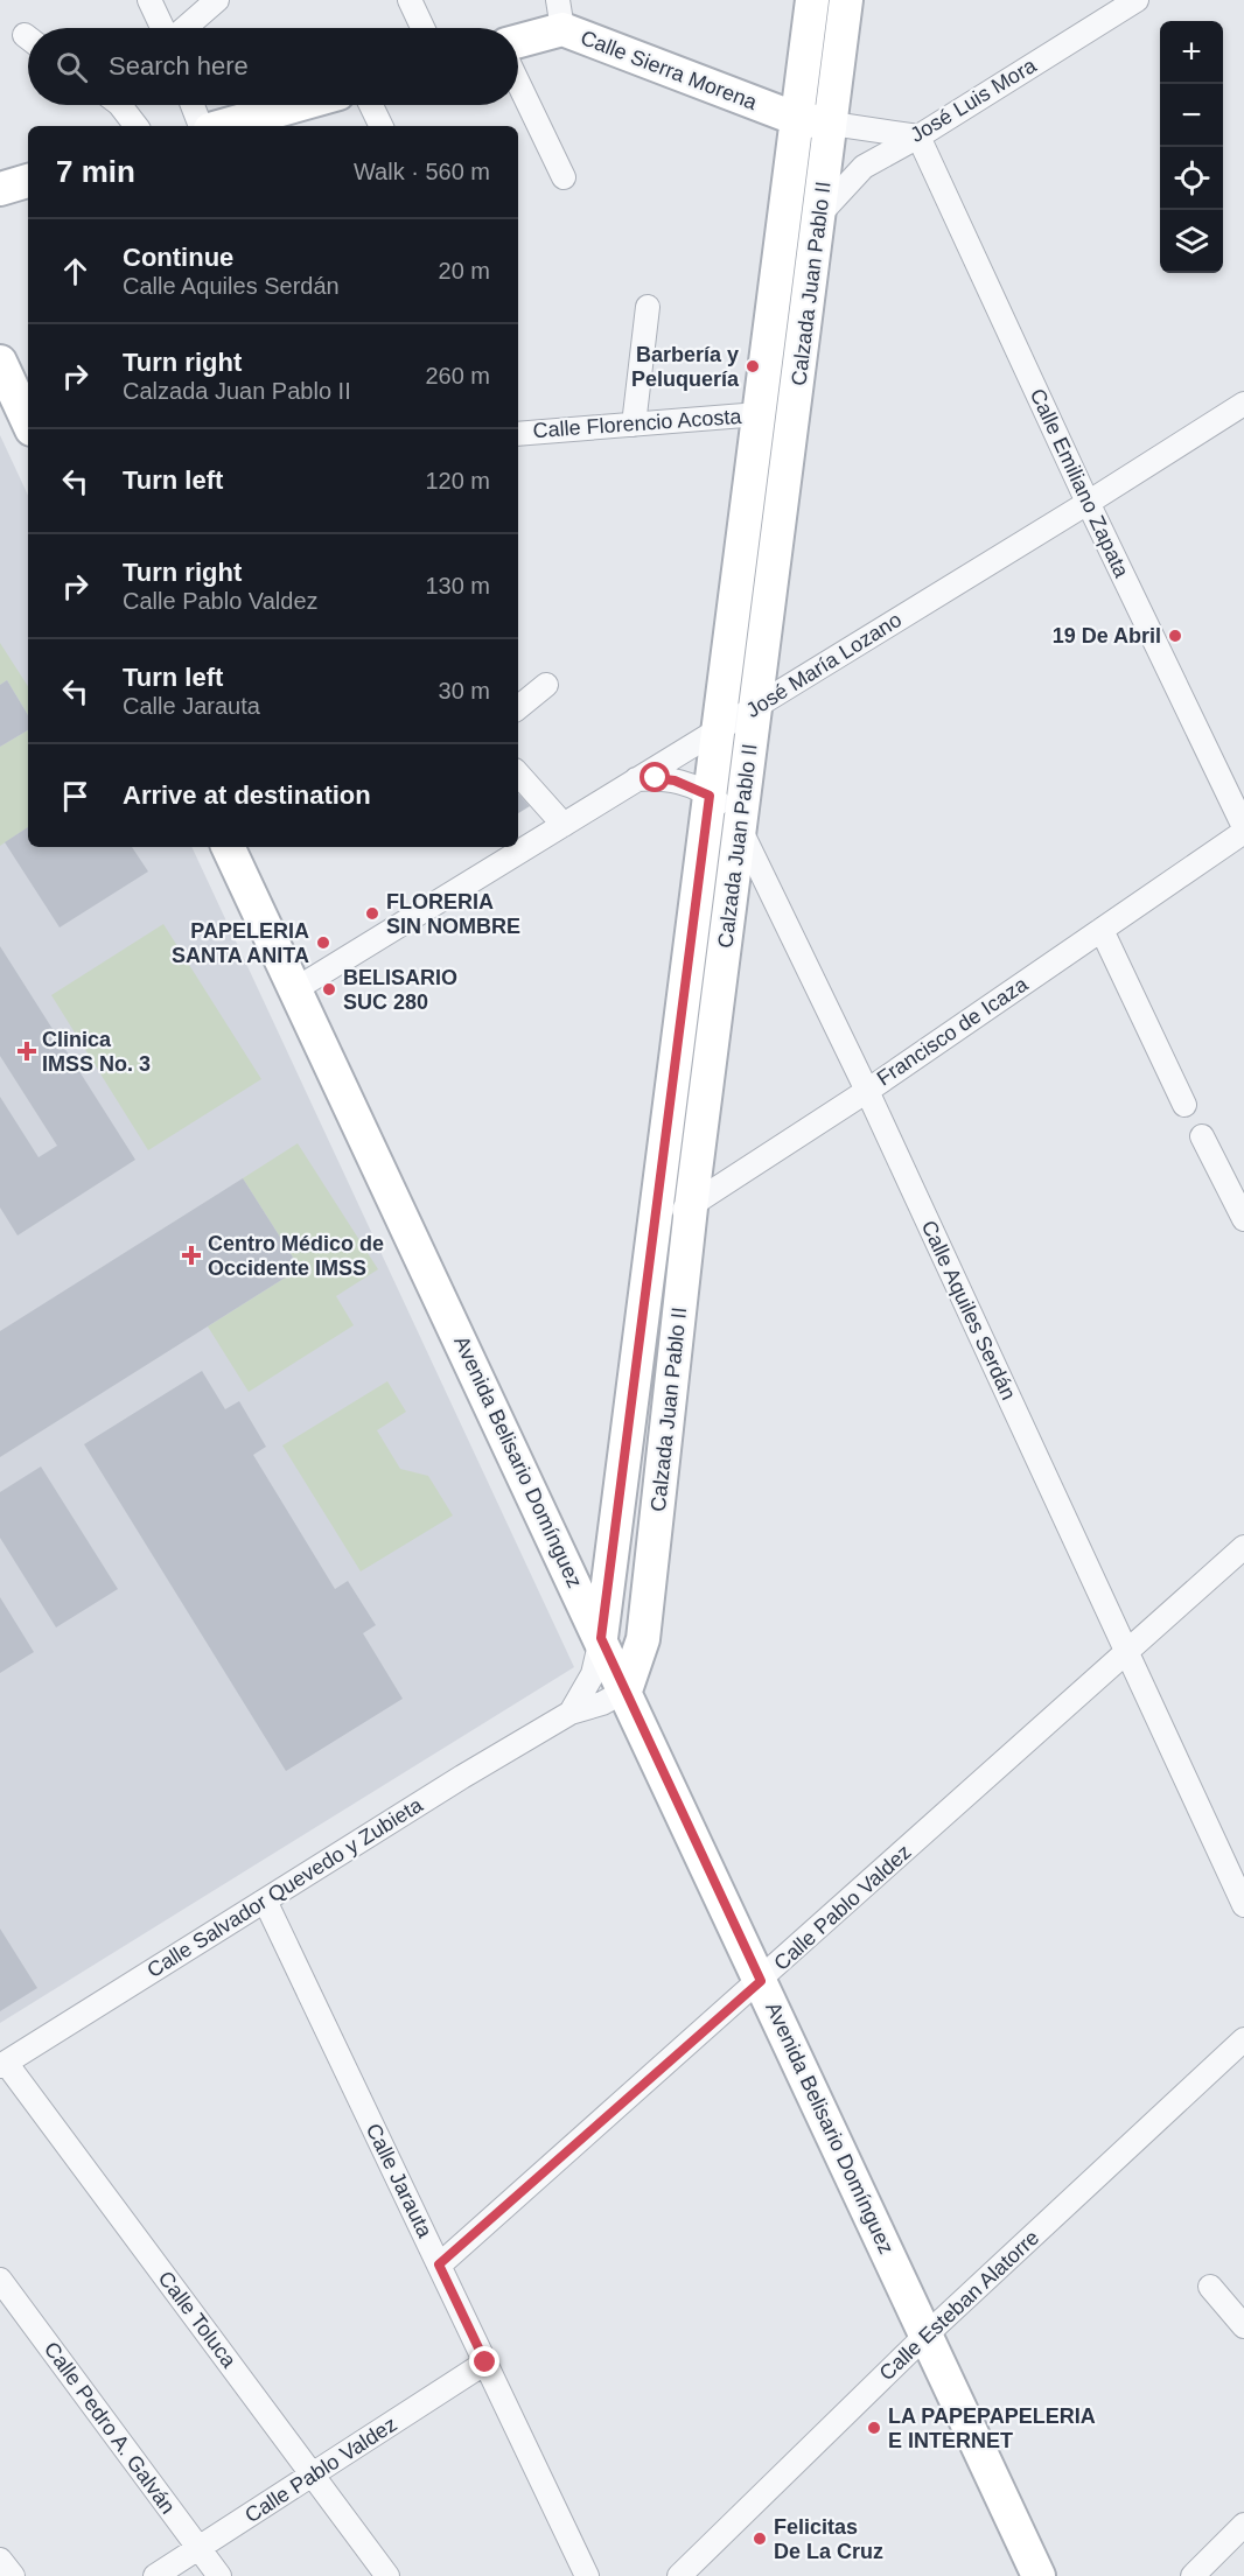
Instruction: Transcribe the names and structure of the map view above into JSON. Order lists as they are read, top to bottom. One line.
{"streets":{"main road":["Calle Sierra Morena","Calzada Juan Pablo II","Avenida Belisario Domínguez"],"street":["José Luis Mora","Calle Florencio Acosta","Calle Emiliano Zapata","José María Lozano","Francisco de Icaza","Calle Aquiles Serdán","Calle Salvador Quevedo y Zubieta","Calle Pablo Valdez","Calle Jarauta","Calle Esteban Alatorre","Calle Toluca","Calle Pedro A. Galván"]},"crossings":[["Calle Sierra Morena","Calzada Juan Pablo II"],["José Luis Mora","Calzada Juan Pablo II"],["José Luis Mora","Calle Emiliano Zapata"],["Calzada Juan Pablo II","Calle Florencio Acosta"],["Calzada Juan Pablo II","José María Lozano"],["Calzada Juan Pablo II","Francisco de Icaza"],["Calzada Juan Pablo II","Calle Aquiles Serdán"],["Calzada Juan Pablo II","Avenida Belisario Domínguez"],["Calzada Juan Pablo II","Calle Salvador Quevedo y Zubieta"],["Calle Emiliano Zapata","José María Lozano"],["Calle Emiliano Zapata","Francisco de Icaza"],["José María Lozano","Calle Aquiles Serdán"],["José María Lozano","Avenida Belisario Domínguez"],["Francisco de Icaza","Calle Aquiles Serdán"],["Calle Aquiles Serdán","Calle Pablo Valdez"],["Avenida Belisario Domínguez","Calle Salvador Quevedo y Zubieta"],["Avenida Belisario Domínguez","Calle Pablo Valdez"],["Avenida Belisario Domínguez","Calle Esteban Alatorre"],["Calle Salvador Quevedo y Zubieta","Calle Jarauta"],["Calle Salvador Quevedo y Zubieta","Calle Toluca"],["Calle Pablo Valdez","Calle Jarauta"],["Calle Pablo Valdez","Calle Toluca"],["Calle Pablo Valdez","Calle Pedro A. Galván"]],"places":{"other":["Barbería y Peluquería","19 De Abril","FLORERIA SIN NOMBRE","PAPELERIA SANTA ANITA","BELISARIO SUC 280","LA PAPEPAPELERIA E INTERNET","Felicitas De La Cruz"],"health":["Clinica IMSS No. 3","Centro Médico de Occidente IMSS"]},"page":{"map_buttons":["+","−"],"search":"Search here","heading":["7 min","Walk · 560 m"],"list":[["Continue","Calle Aquiles Serdán","20 m"],["Turn right","Calzada Juan Pablo II","260 m"],["Turn left","120 m"],["Turn right","Calle Pablo Valdez","130 m"],["Turn left","Calle Jarauta","30 m"],"Arrive at destination"]}}
